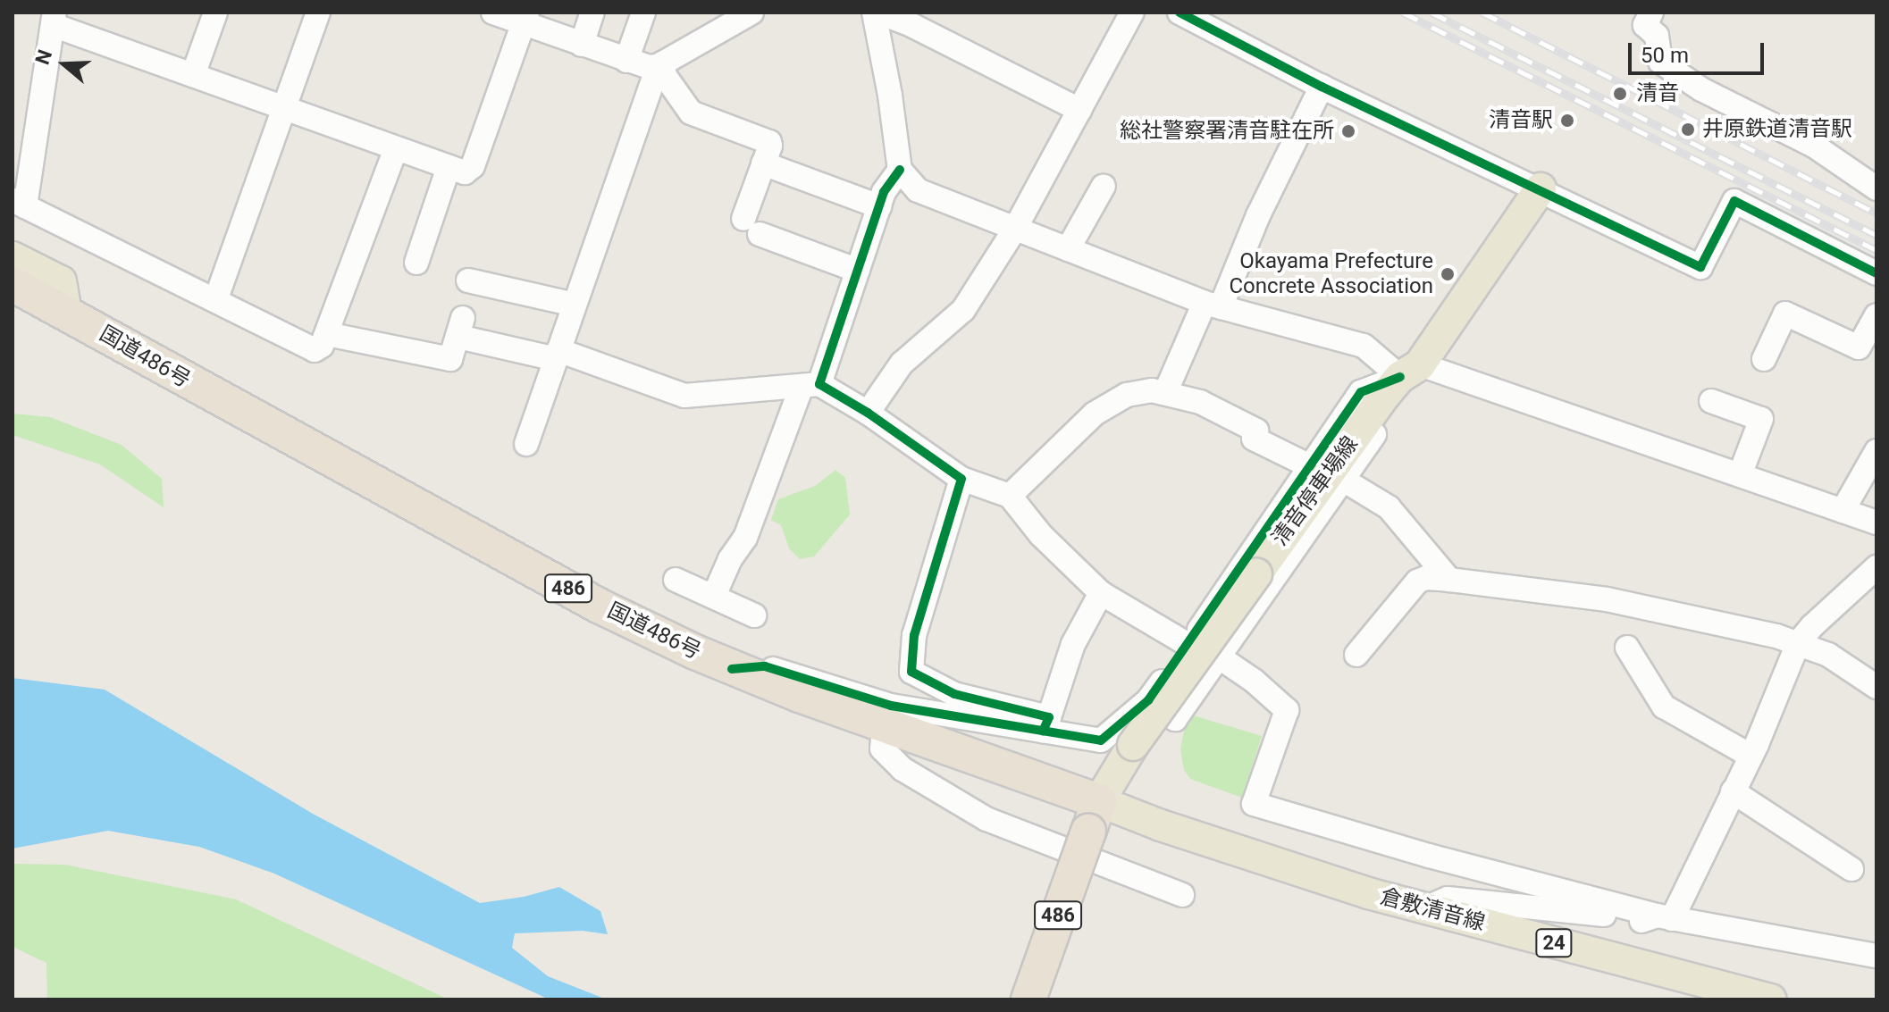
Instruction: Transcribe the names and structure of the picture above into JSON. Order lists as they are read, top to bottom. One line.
{"streets":{"highway":["国道486号","486"],"main road":["清音停車場線","倉敷清音線","24"]},"crossings":[["国道486号","清音停車場線"],["国道486号","486"],["国道486号","倉敷清音線"],["清音停車場線","486"],["清音停車場線","倉敷清音線"],["486","倉敷清音線"]],"places":["清音","清音駅","井原鉄道清音駅","総社警察署清音駐在所","Okayama Prefecture Concrete Association"],"scale_bar":"50 m","north":"left"}
